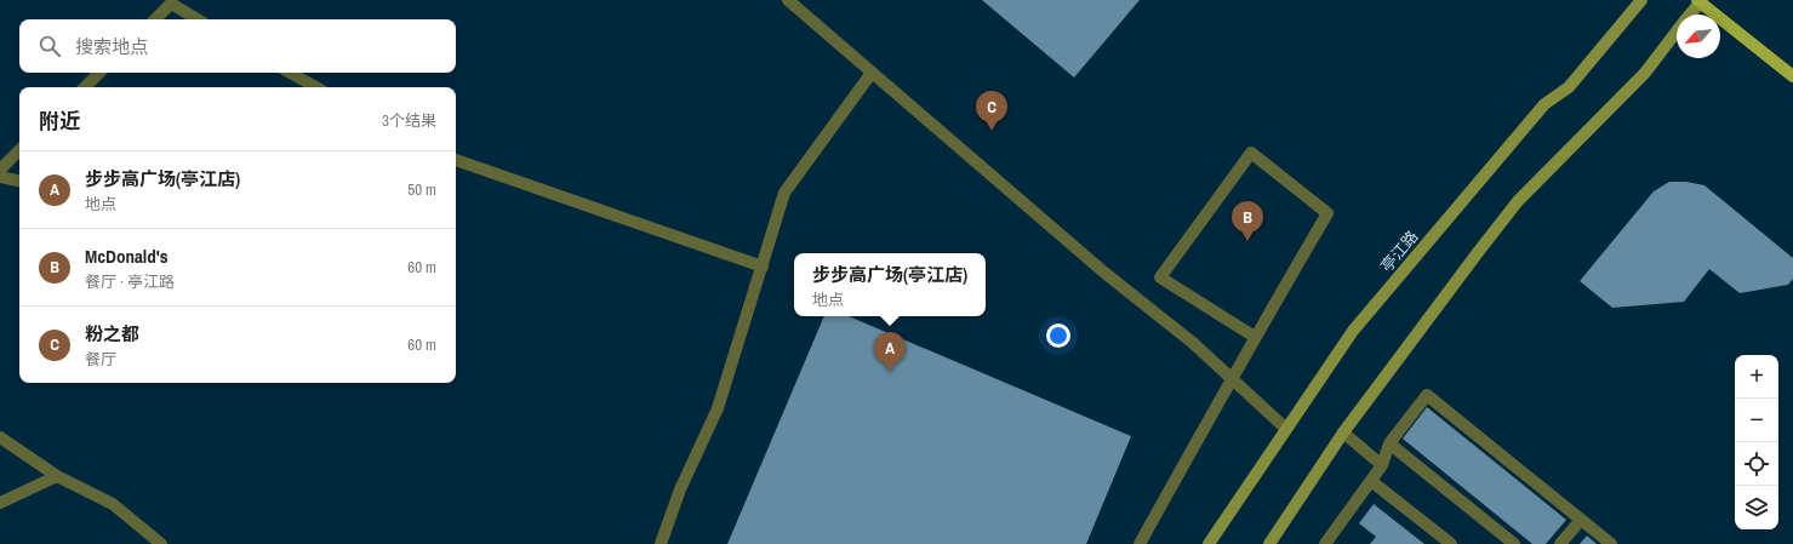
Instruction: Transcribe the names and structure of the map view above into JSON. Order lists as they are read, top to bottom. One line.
{"streets":{"main road":["亭江路"]},"north":"bottom left","page":{"search":"搜索地点","heading":["附近","3个结果"],"pins":["C","B","A"],"list":[{"mark":"A","name":"步步高广场(亭江店)","note":"地点","value":"50 m"},{"mark":"B","name":"McDonald's","note":"餐厅 · 亭江路","value":"60 m"},{"mark":"C","name":"粉之都","note":"餐厅","value":"60 m"}],"popup":["步步高广场(亭江店)","地点"],"map_buttons":["+","−"]}}
